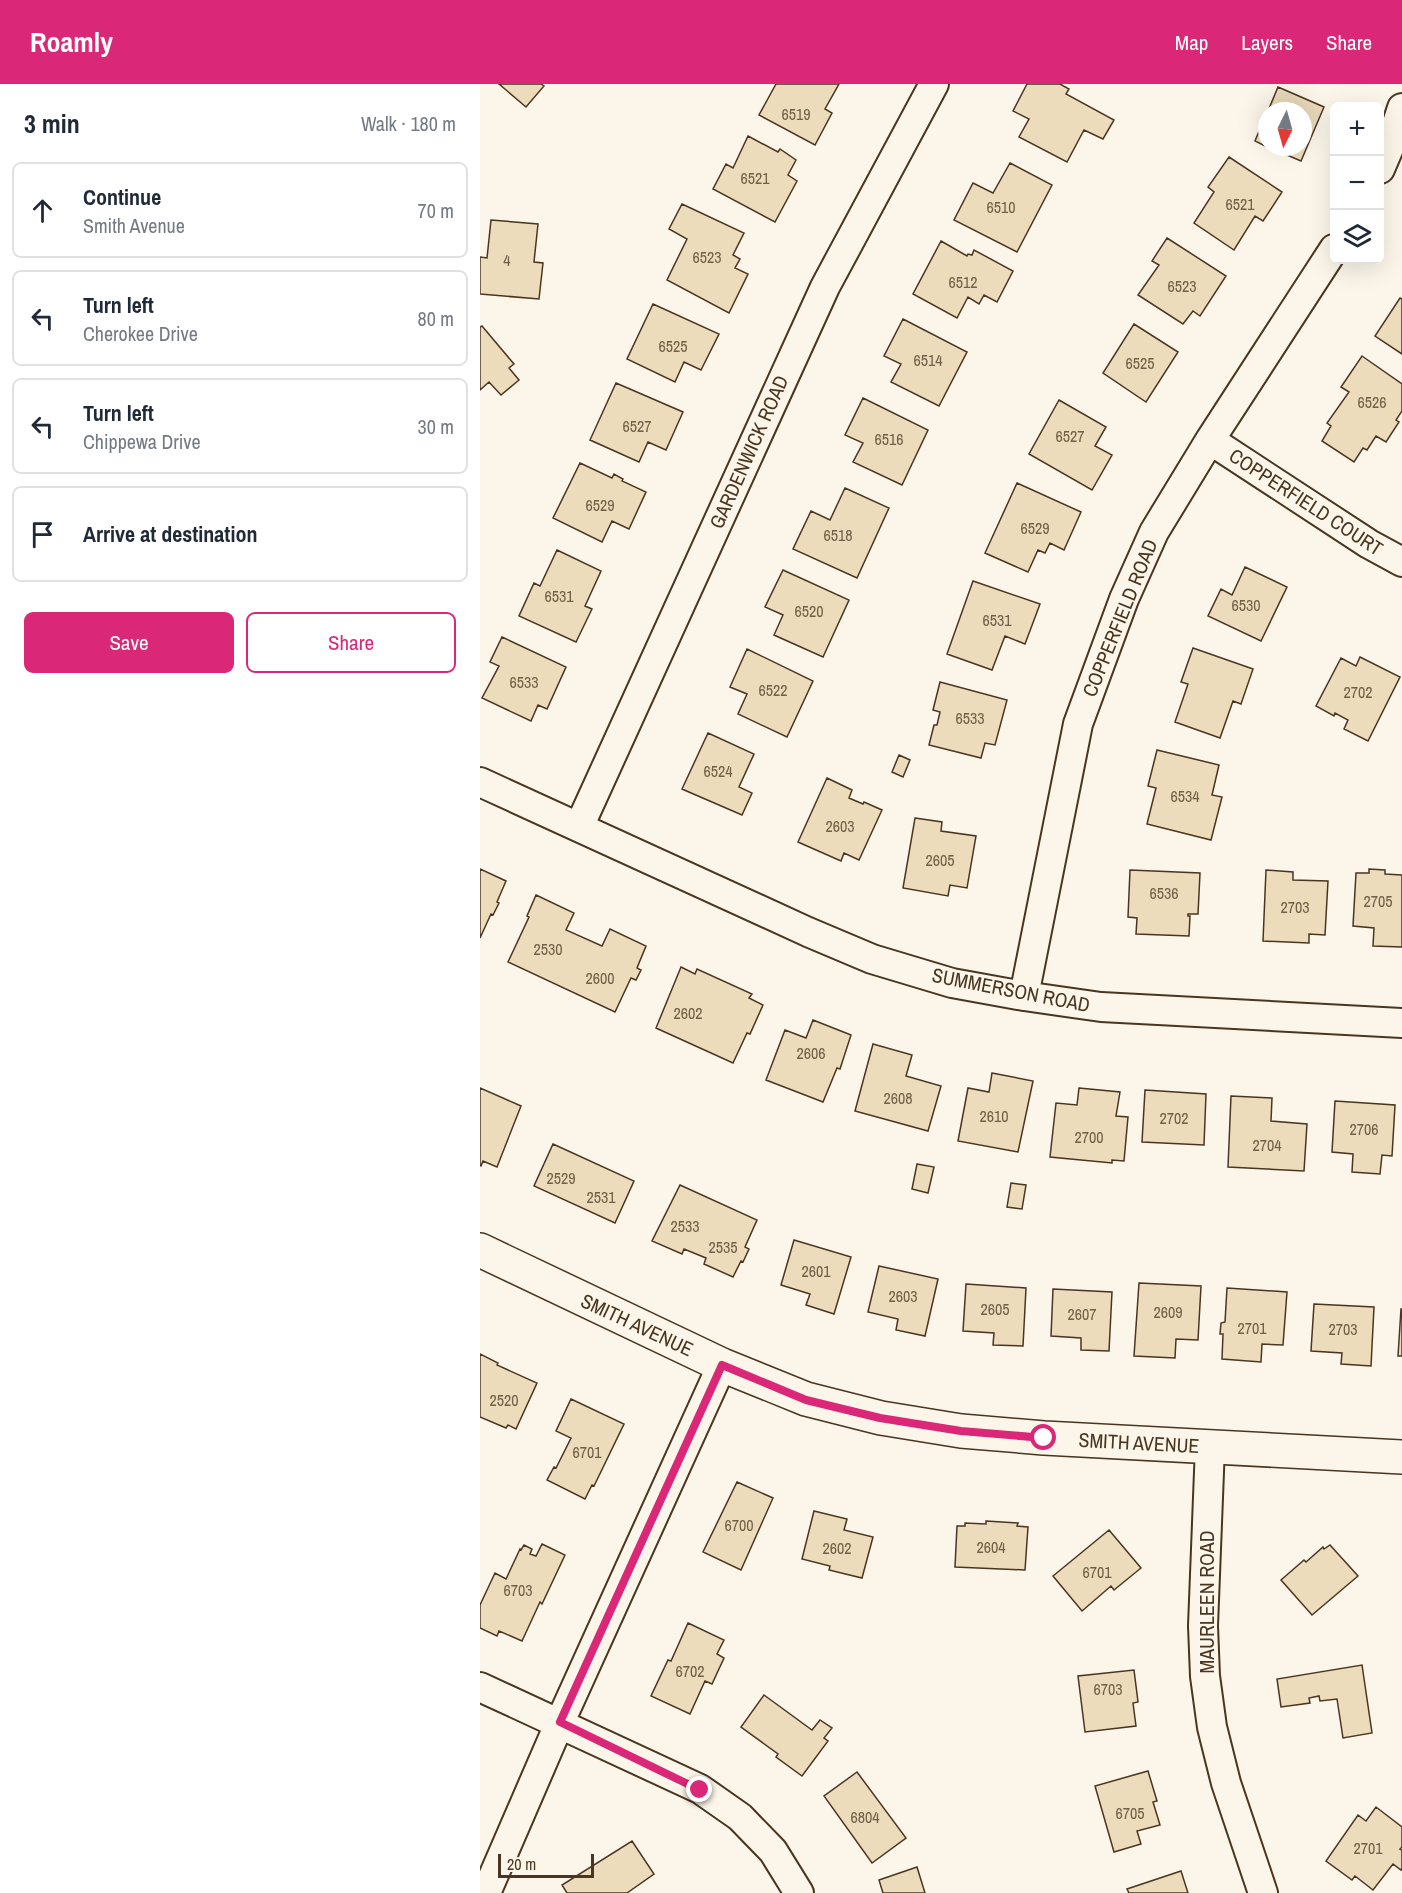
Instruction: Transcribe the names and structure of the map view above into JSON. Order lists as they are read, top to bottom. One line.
{"streets":{"main road":["SMITH AVENUE"],"street":["GARDENWICK ROAD","COPPERFIELD COURT","COPPERFIELD ROAD","SUMMERSON ROAD","MAURLEEN ROAD"]},"crossings":[["GARDENWICK ROAD","SUMMERSON ROAD"],["COPPERFIELD COURT","COPPERFIELD ROAD"],["COPPERFIELD ROAD","SUMMERSON ROAD"],["SMITH AVENUE","MAURLEEN ROAD"]],"house_numbers":["6519","6521","6521","6510","6523","4","6512","6523","6525","6514","6525","6526","6527","6527","6516","6529","6529","6518","6531","6530","6520","6531","6533","6522","2702","6533","6524","6534","2603","2605","6536","2705","2703","2530","2600","2602","2606","2608","2610","2702","2706","2700","2704","2529","2531","2533","2535","2601","2603","2605","2609","2607","2701","2703","2520","6701","6700","2604","2602","6701","6703","6702","6703","6705","6804","2701"],"scale_bar":"20 m","north":"bottom","page":{"header":"Roamly","nav":["Map","Layers","Share"],"heading":["3 min","Walk · 180 m"],"map_buttons":["+","−"],"list":[["Continue","Smith Avenue","70 m"],["Turn left","Cherokee Drive","80 m"],["Turn left","Chippewa Drive","30 m"],"Arrive at destination"],"buttons":["Save","Share"],"scale":"20 m"}}
